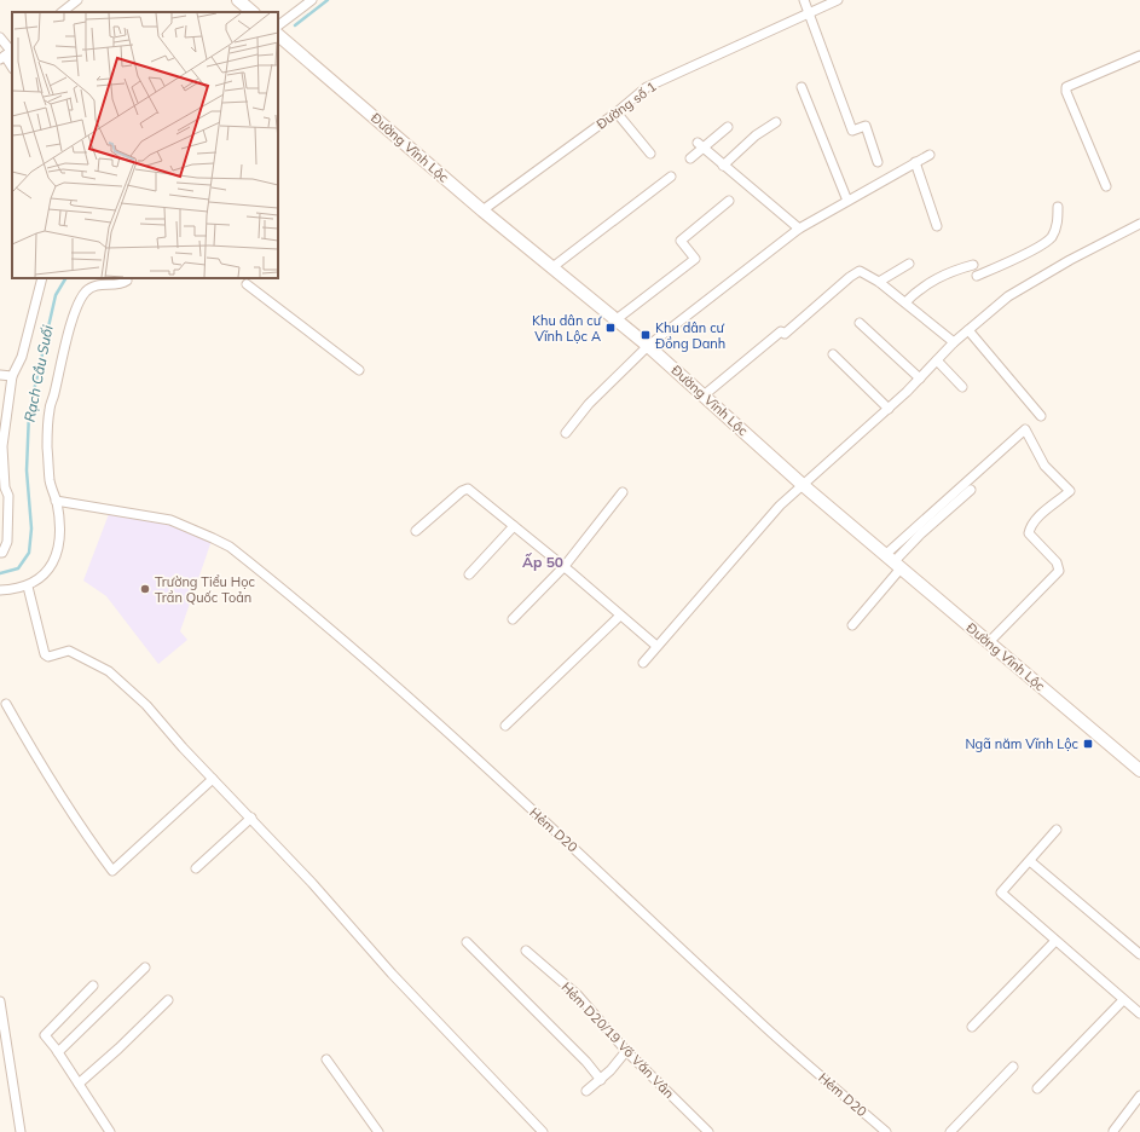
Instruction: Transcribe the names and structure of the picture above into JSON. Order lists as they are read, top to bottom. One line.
{"streets":{"main road":["Đường Vĩnh Lộc"],"street":["Đường số 1","Hẻm D20","Hẻm D20/19 Võ Văn Vân"]},"crossings":[["Đường số 1","Đường Vĩnh Lộc"]],"districts":["Ấp 50"],"water":["Rạch Cầu Suối"],"places":{"transit":["Khu dân cư Vĩnh Lộc A","Khu dân cư Đồng Danh","Ngã năm Vĩnh Lộc"],"other":["Trường Tiểu Học Trần Quốc Toản"]}}
